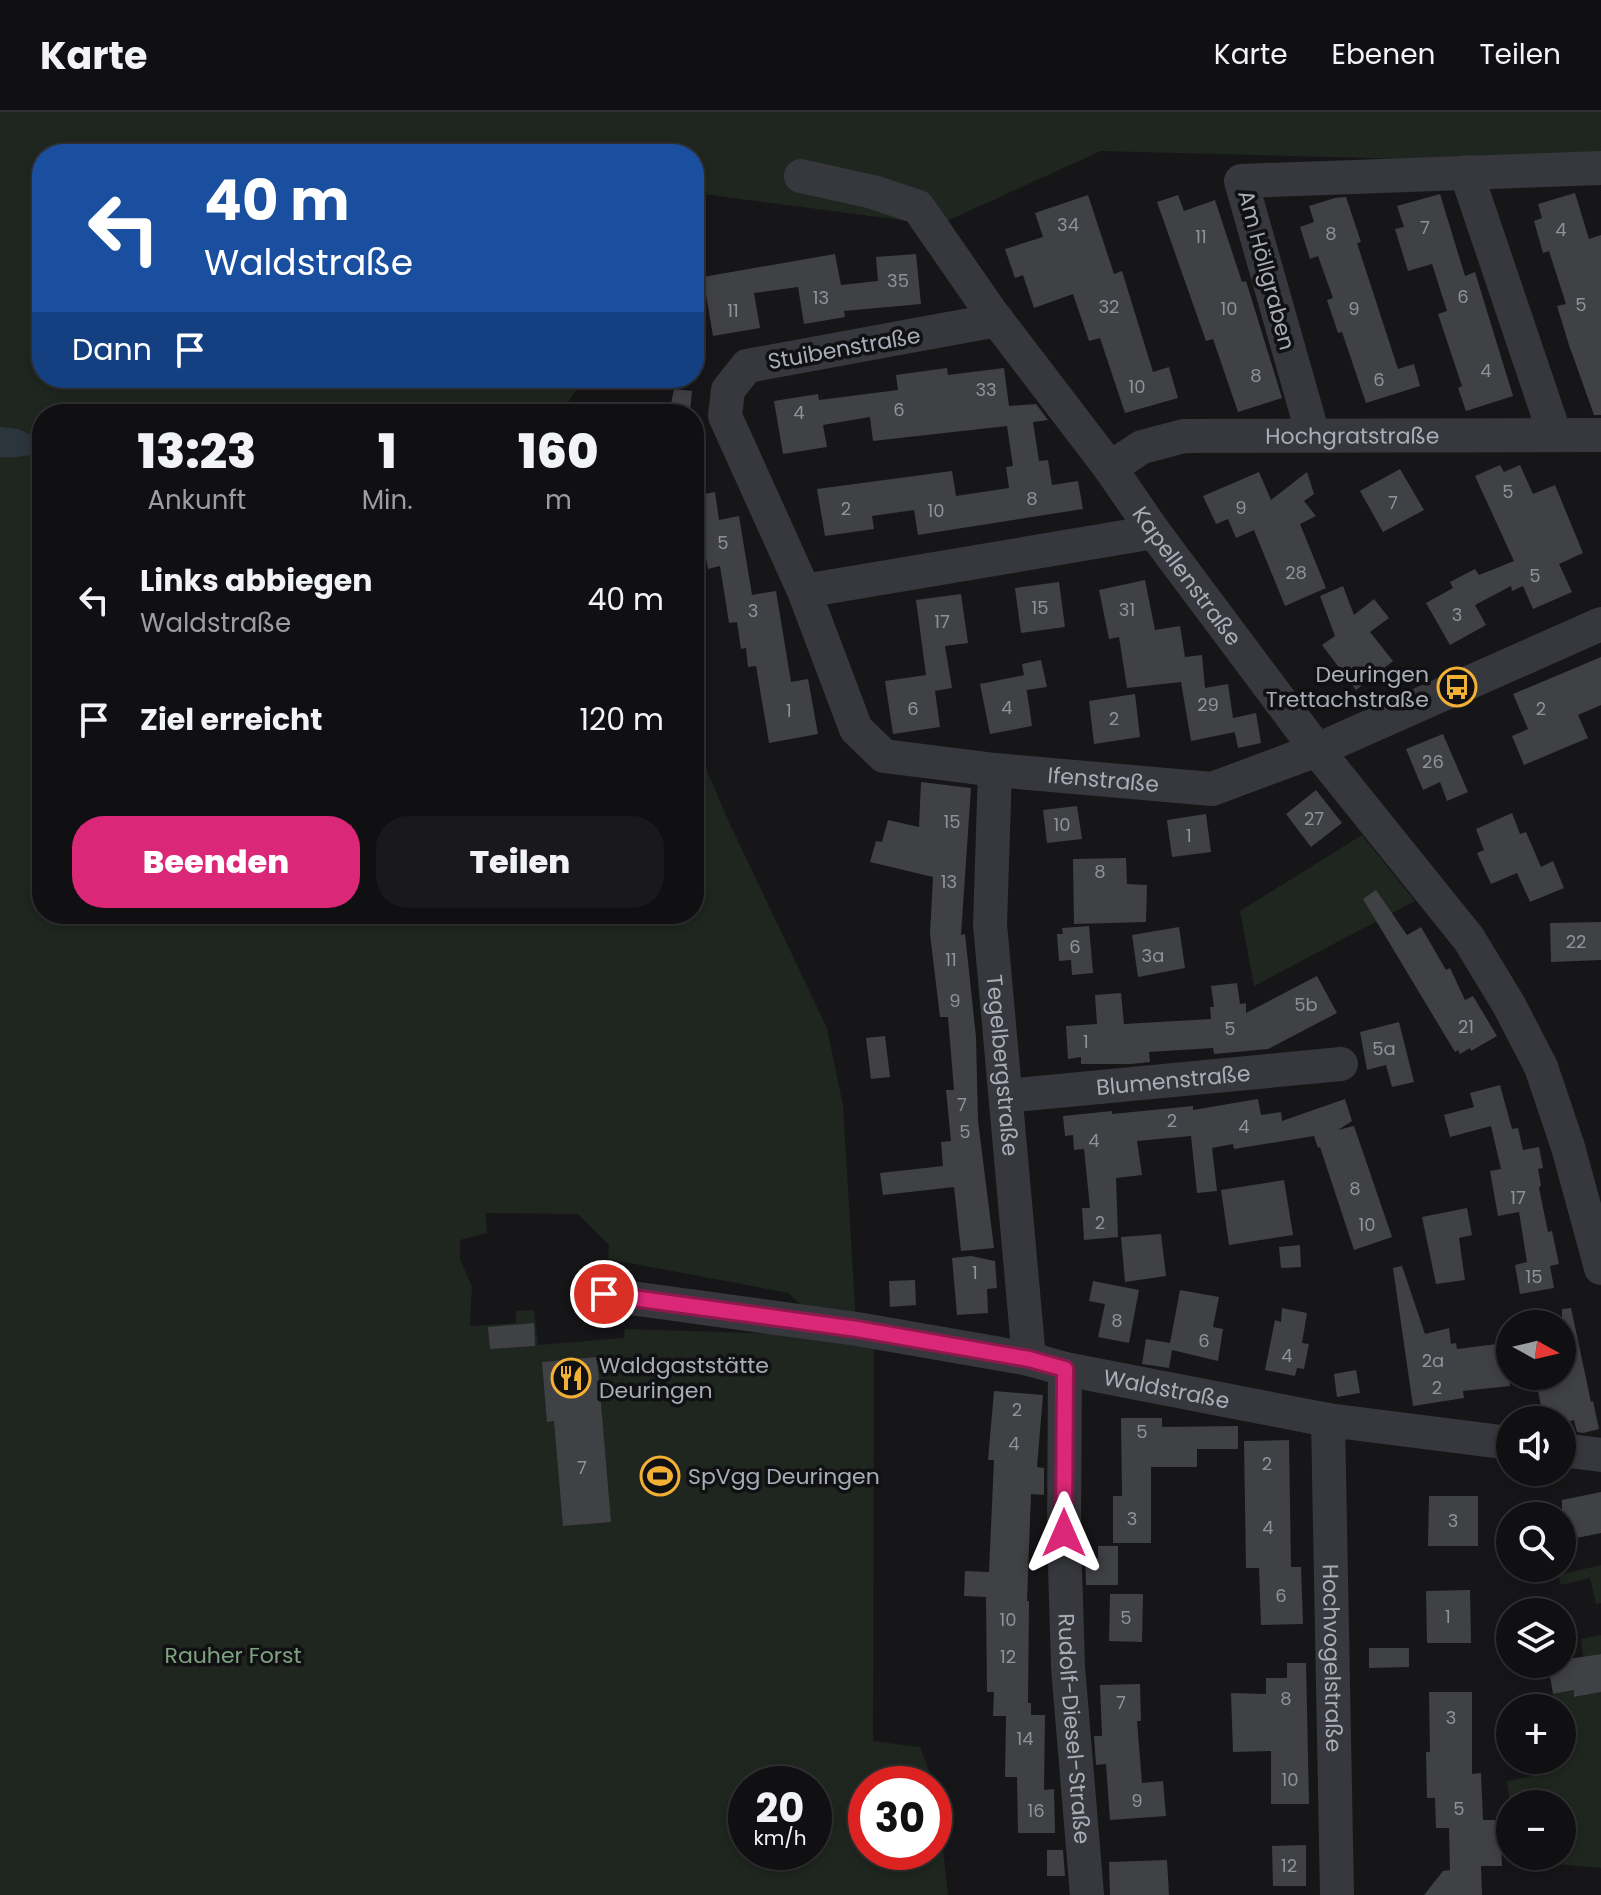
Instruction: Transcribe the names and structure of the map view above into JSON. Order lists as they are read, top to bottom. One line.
{"streets":{"street":["Am Höllgraben","Stuibenstraße","Hochgratstraße","Kapellenstraße","Ifenstraße","Tegelbergstraße","Blumenstraße","Waldstraße","Hochvogelstraße","Rudolf-Diesel-Straße"]},"crossings":[["Am Höllgraben","Hochgratstraße"],["Stuibenstraße","Kapellenstraße"],["Stuibenstraße","Ifenstraße"],["Hochgratstraße","Kapellenstraße"],["Kapellenstraße","Ifenstraße"],["Ifenstraße","Tegelbergstraße"],["Tegelbergstraße","Blumenstraße"],["Tegelbergstraße","Waldstraße"],["Waldstraße","Hochvogelstraße"],["Waldstraße","Rudolf-Diesel-Straße"]],"parks":["Rauher Forst"],"places":{"bus stop":["Deuringen Trettachstraße"],"restaurant":["Waldgaststätte Deuringen"],"sports":["SpVgg Deuringen"]},"house_numbers":["34","7","4","8","11","35","6","13","5","32","10","9","11","4","8","6","10","33","6","4","5","8","7","9","2","10","5","28","5","15","31","3","3","17","29","4","6","2","1","2","26","27","15","10","1","8","13","22","6","3a","11","9","5b","21","5","1","5a","7","2","4","5","4","8","17","2","10","1","15","8","6","4","2a","2","2","5","4","2","7","3","3","4","6","1","5","10","12","8","7","3","14","10","9","5","16","12"],"north":"right","page":{"header":"Karte","nav":["Karte","Ebenen","Teilen"],"turn":["40 m","Waldstraße"],"then":"Dann","eta":["13:23","Ankunft","1","Min.","160","m"],"list":[{"name":"Links abbiegen","note":"Waldstraße","value":"40 m"},{"name":"Ziel erreicht","value":"120 m"}],"buttons":["Beenden","Teilen"],"map_buttons":["+","−"],"speed":"20 km/h","limit":"30"}}
